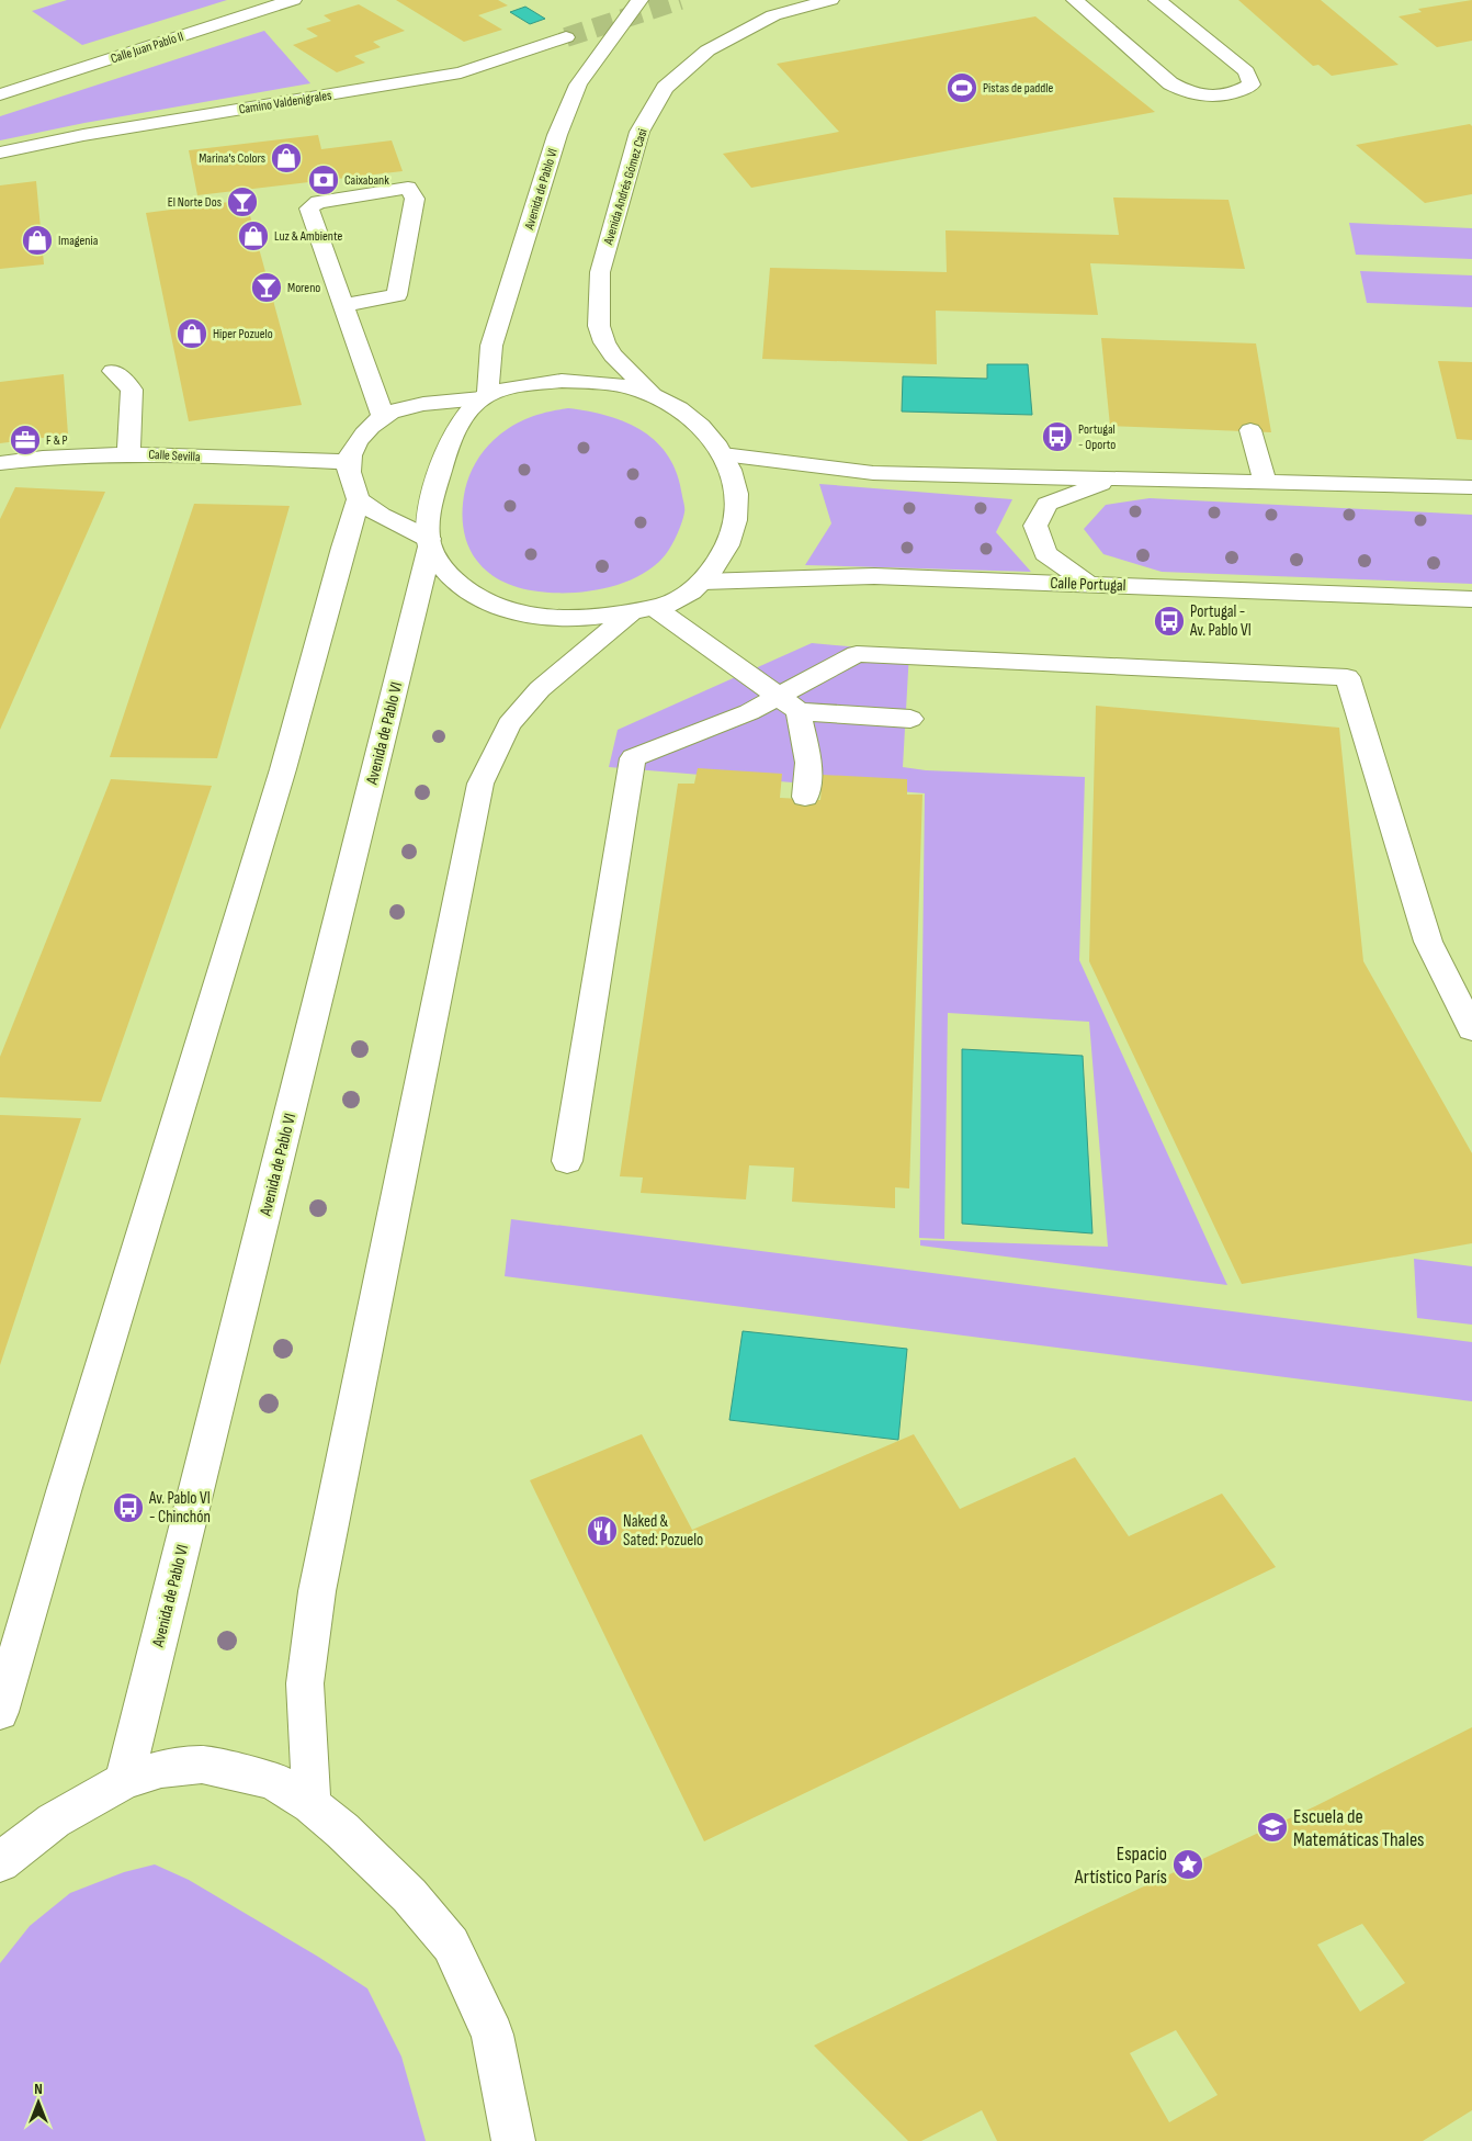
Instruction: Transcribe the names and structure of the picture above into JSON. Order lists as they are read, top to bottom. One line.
{"streets":{"street":["Calle Juan Pablo II","Camino Valdenigrales","Avenida Andrés Gómez Casi","Avenida de Pablo VI","Calle Sevilla","Calle Portugal"]},"places":{"sports":["Pistas de paddle"],"shop":["Marina's Colors","Luz & Ambiente","Imagenia","Hiper Pozuelo"],"bank":["Caixabank"],"bar":["El Norte Dos","Moreno"],"bus stop":["Portugal - Oporto","Portugal - Av. Pablo VI","Av. Pablo VI - Chinchón"],"office":["F & P"],"restaurant":["Naked & Sated: Pozuelo"],"school or university":["Escuela de Matemáticas Thales"],"place":["Espacio Artístico París"]},"north":"top"}
